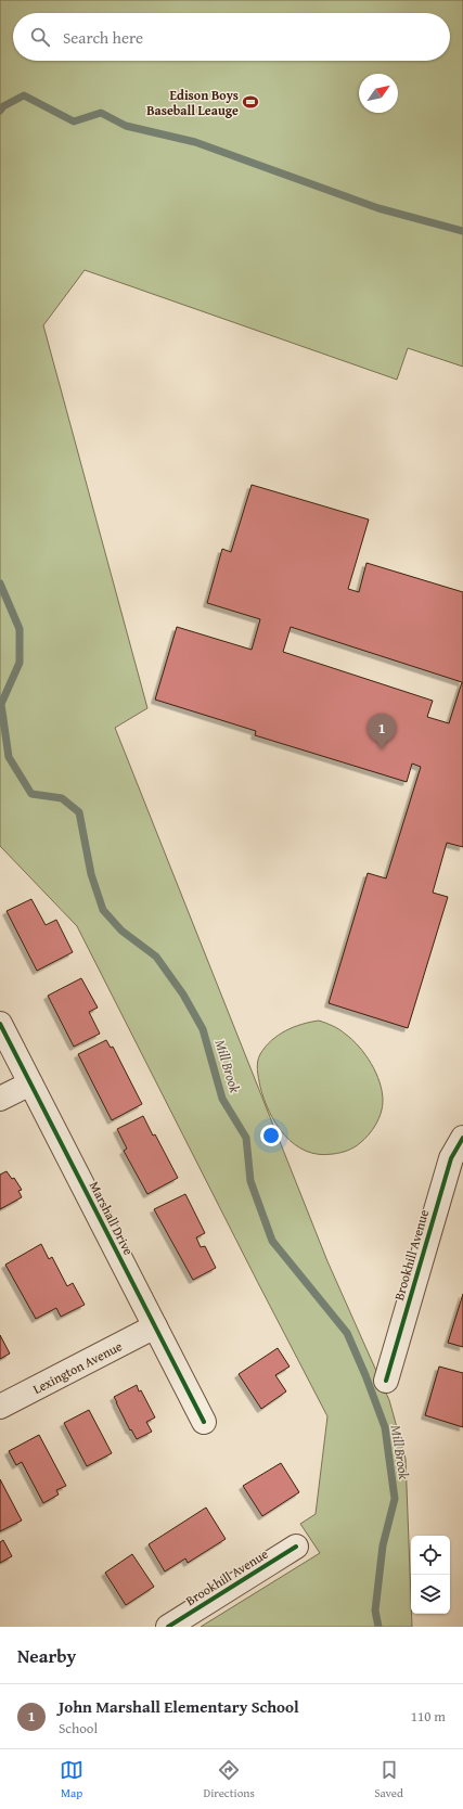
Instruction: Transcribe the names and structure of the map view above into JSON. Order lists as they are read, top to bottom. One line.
{"streets":{"street":["Marshall Drive","Brookhill Avenue","Lexington Avenue"]},"crossings":[["Marshall Drive","Lexington Avenue"]],"water":["Mill Brook"],"places":{"sports":["Edison Boys Baseball Leauge"]},"north":"top right","page":{"search":"Search here","pins":"1","heading":"Nearby","list":[{"mark":"1","name":"John Marshall Elementary School","note":"School","value":"110 m"}],"nav":["Map","Directions","Saved"]}}
